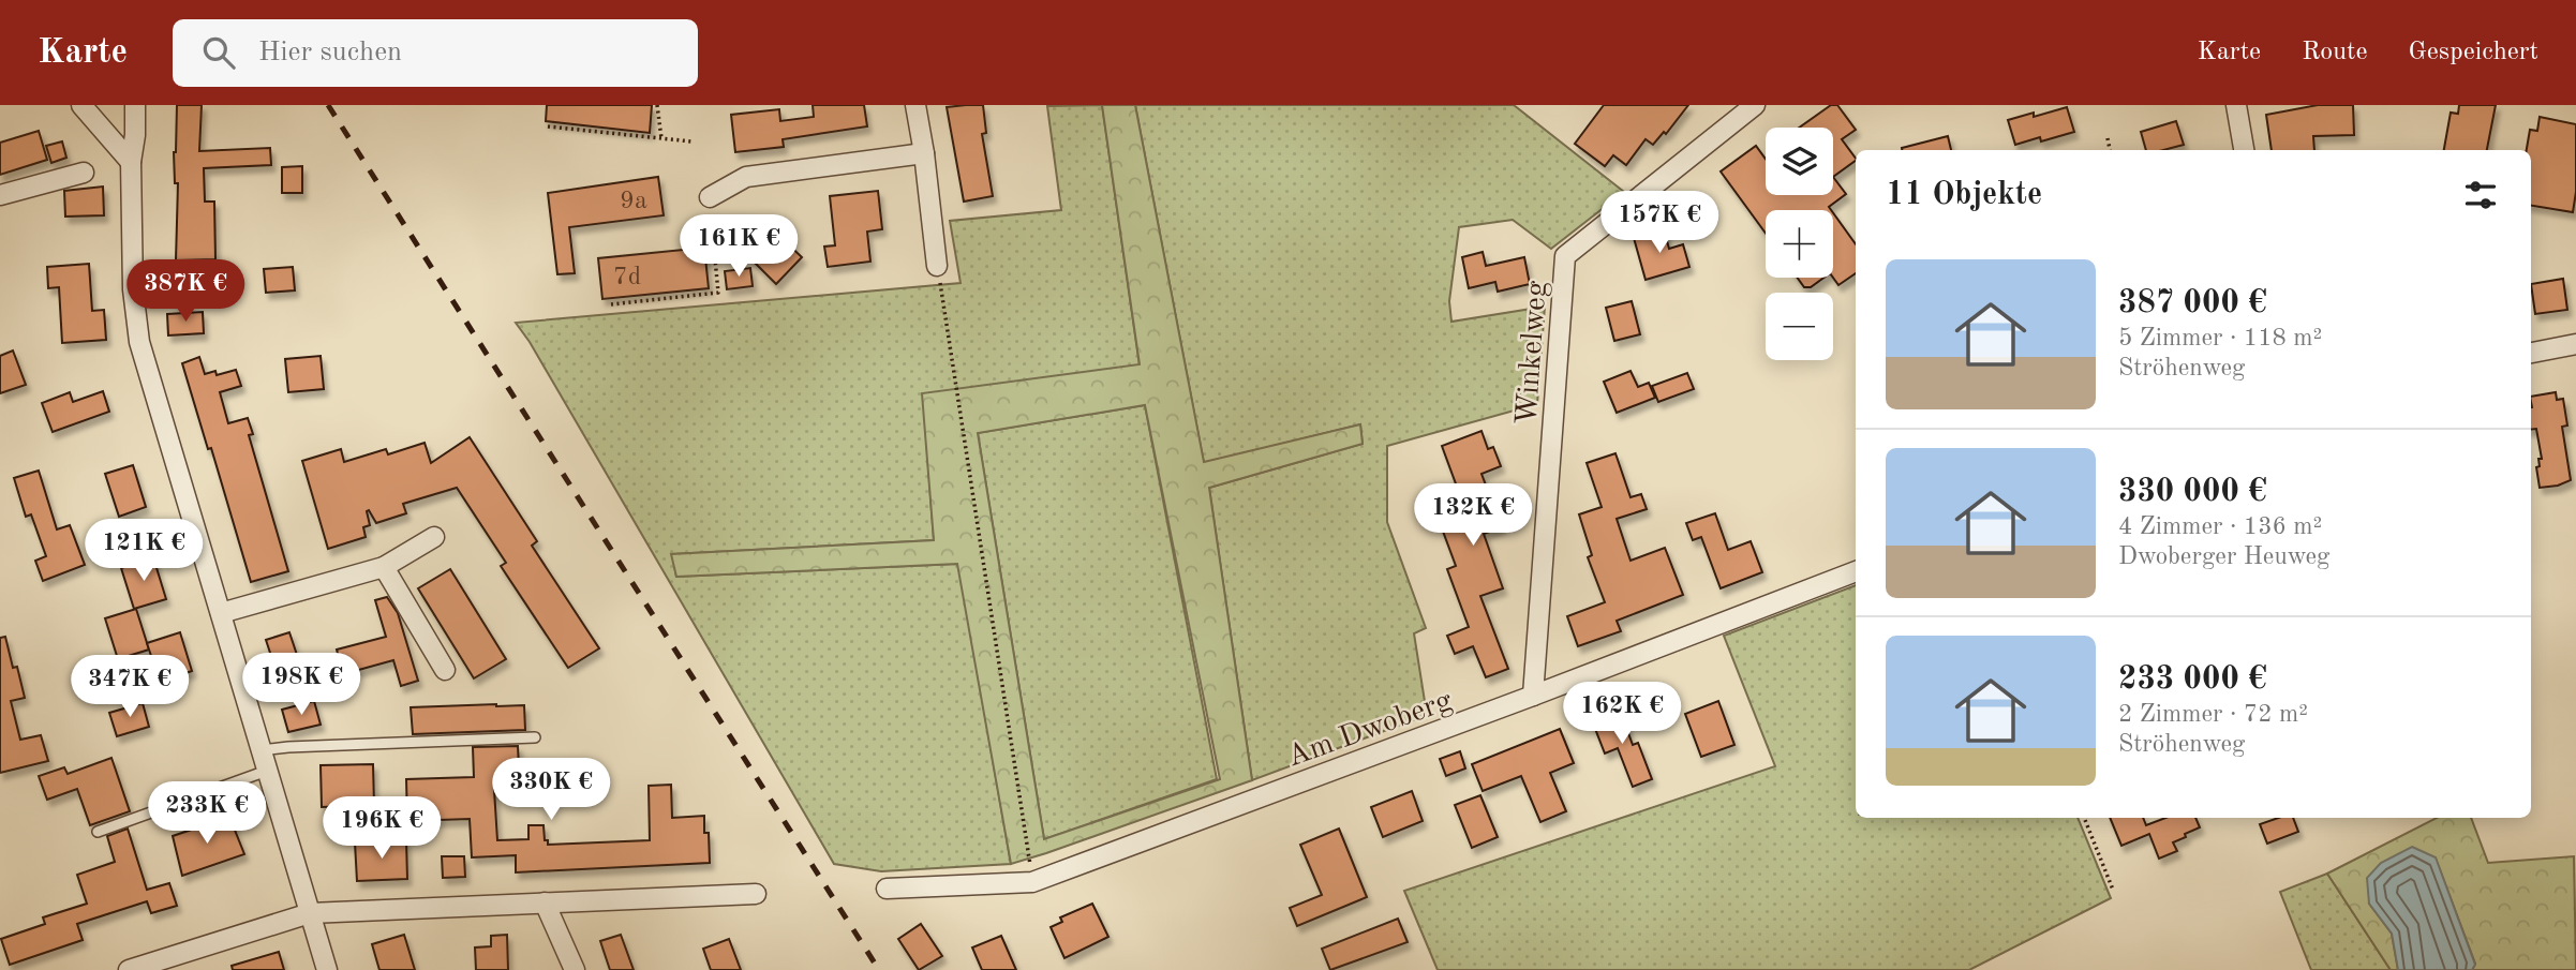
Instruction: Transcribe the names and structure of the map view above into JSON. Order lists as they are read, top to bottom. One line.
{"streets":{"street":["Winkelweg","Am Dwoberg"]},"crossings":[["Winkelweg","Am Dwoberg"]],"house_numbers":["9a","7d"],"page":{"header":"Karte","search":"Hier suchen","nav":["Karte","Route","Gespeichert"],"map_buttons":["+","−"],"heading":"11 Objekte","price":["157K €","161K €","387K €","132K €","121K €","198K €","347K €","162K €","330K €","233K €","196K €"],"list":[{"name":"387 000 €","note":"5 Zimmer · 118 m² · Ströhenweg"},{"name":"330 000 €","note":"4 Zimmer · 136 m² · Dwoberger Heuweg"},{"name":"233 000 €","note":"2 Zimmer · 72 m² · Ströhenweg"}]}}
